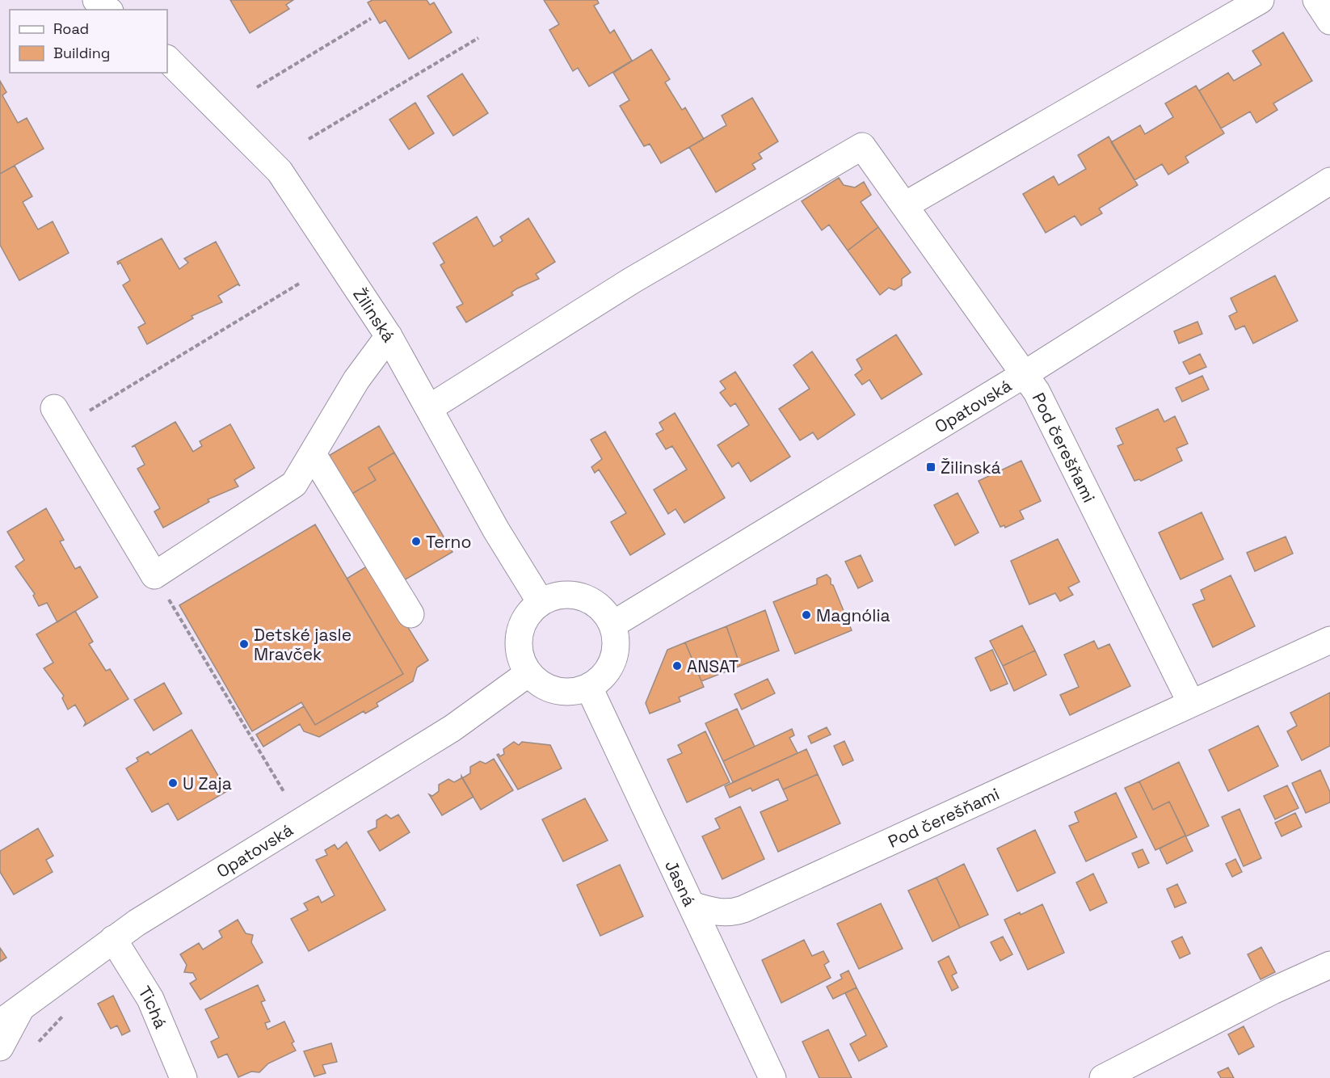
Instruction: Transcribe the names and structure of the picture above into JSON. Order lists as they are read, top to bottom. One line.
{"streets":{"street":["Žilinská","Opatovská","Pod čerešňami","Jasná","Tichá"]},"crossings":[["Žilinská","Opatovská"],["Žilinská","Pod čerešňami"],["Žilinská","Jasná"],["Opatovská","Pod čerešňami"],["Opatovská","Jasná"],["Opatovská","Tichá"],["Pod čerešňami","Jasná"]],"places":{"transit":["Žilinská"],"other":["Terno","Magnólia","Detské jasle Mravček","ANSAT","U Zaja"]},"legend":["Road","Building"]}
